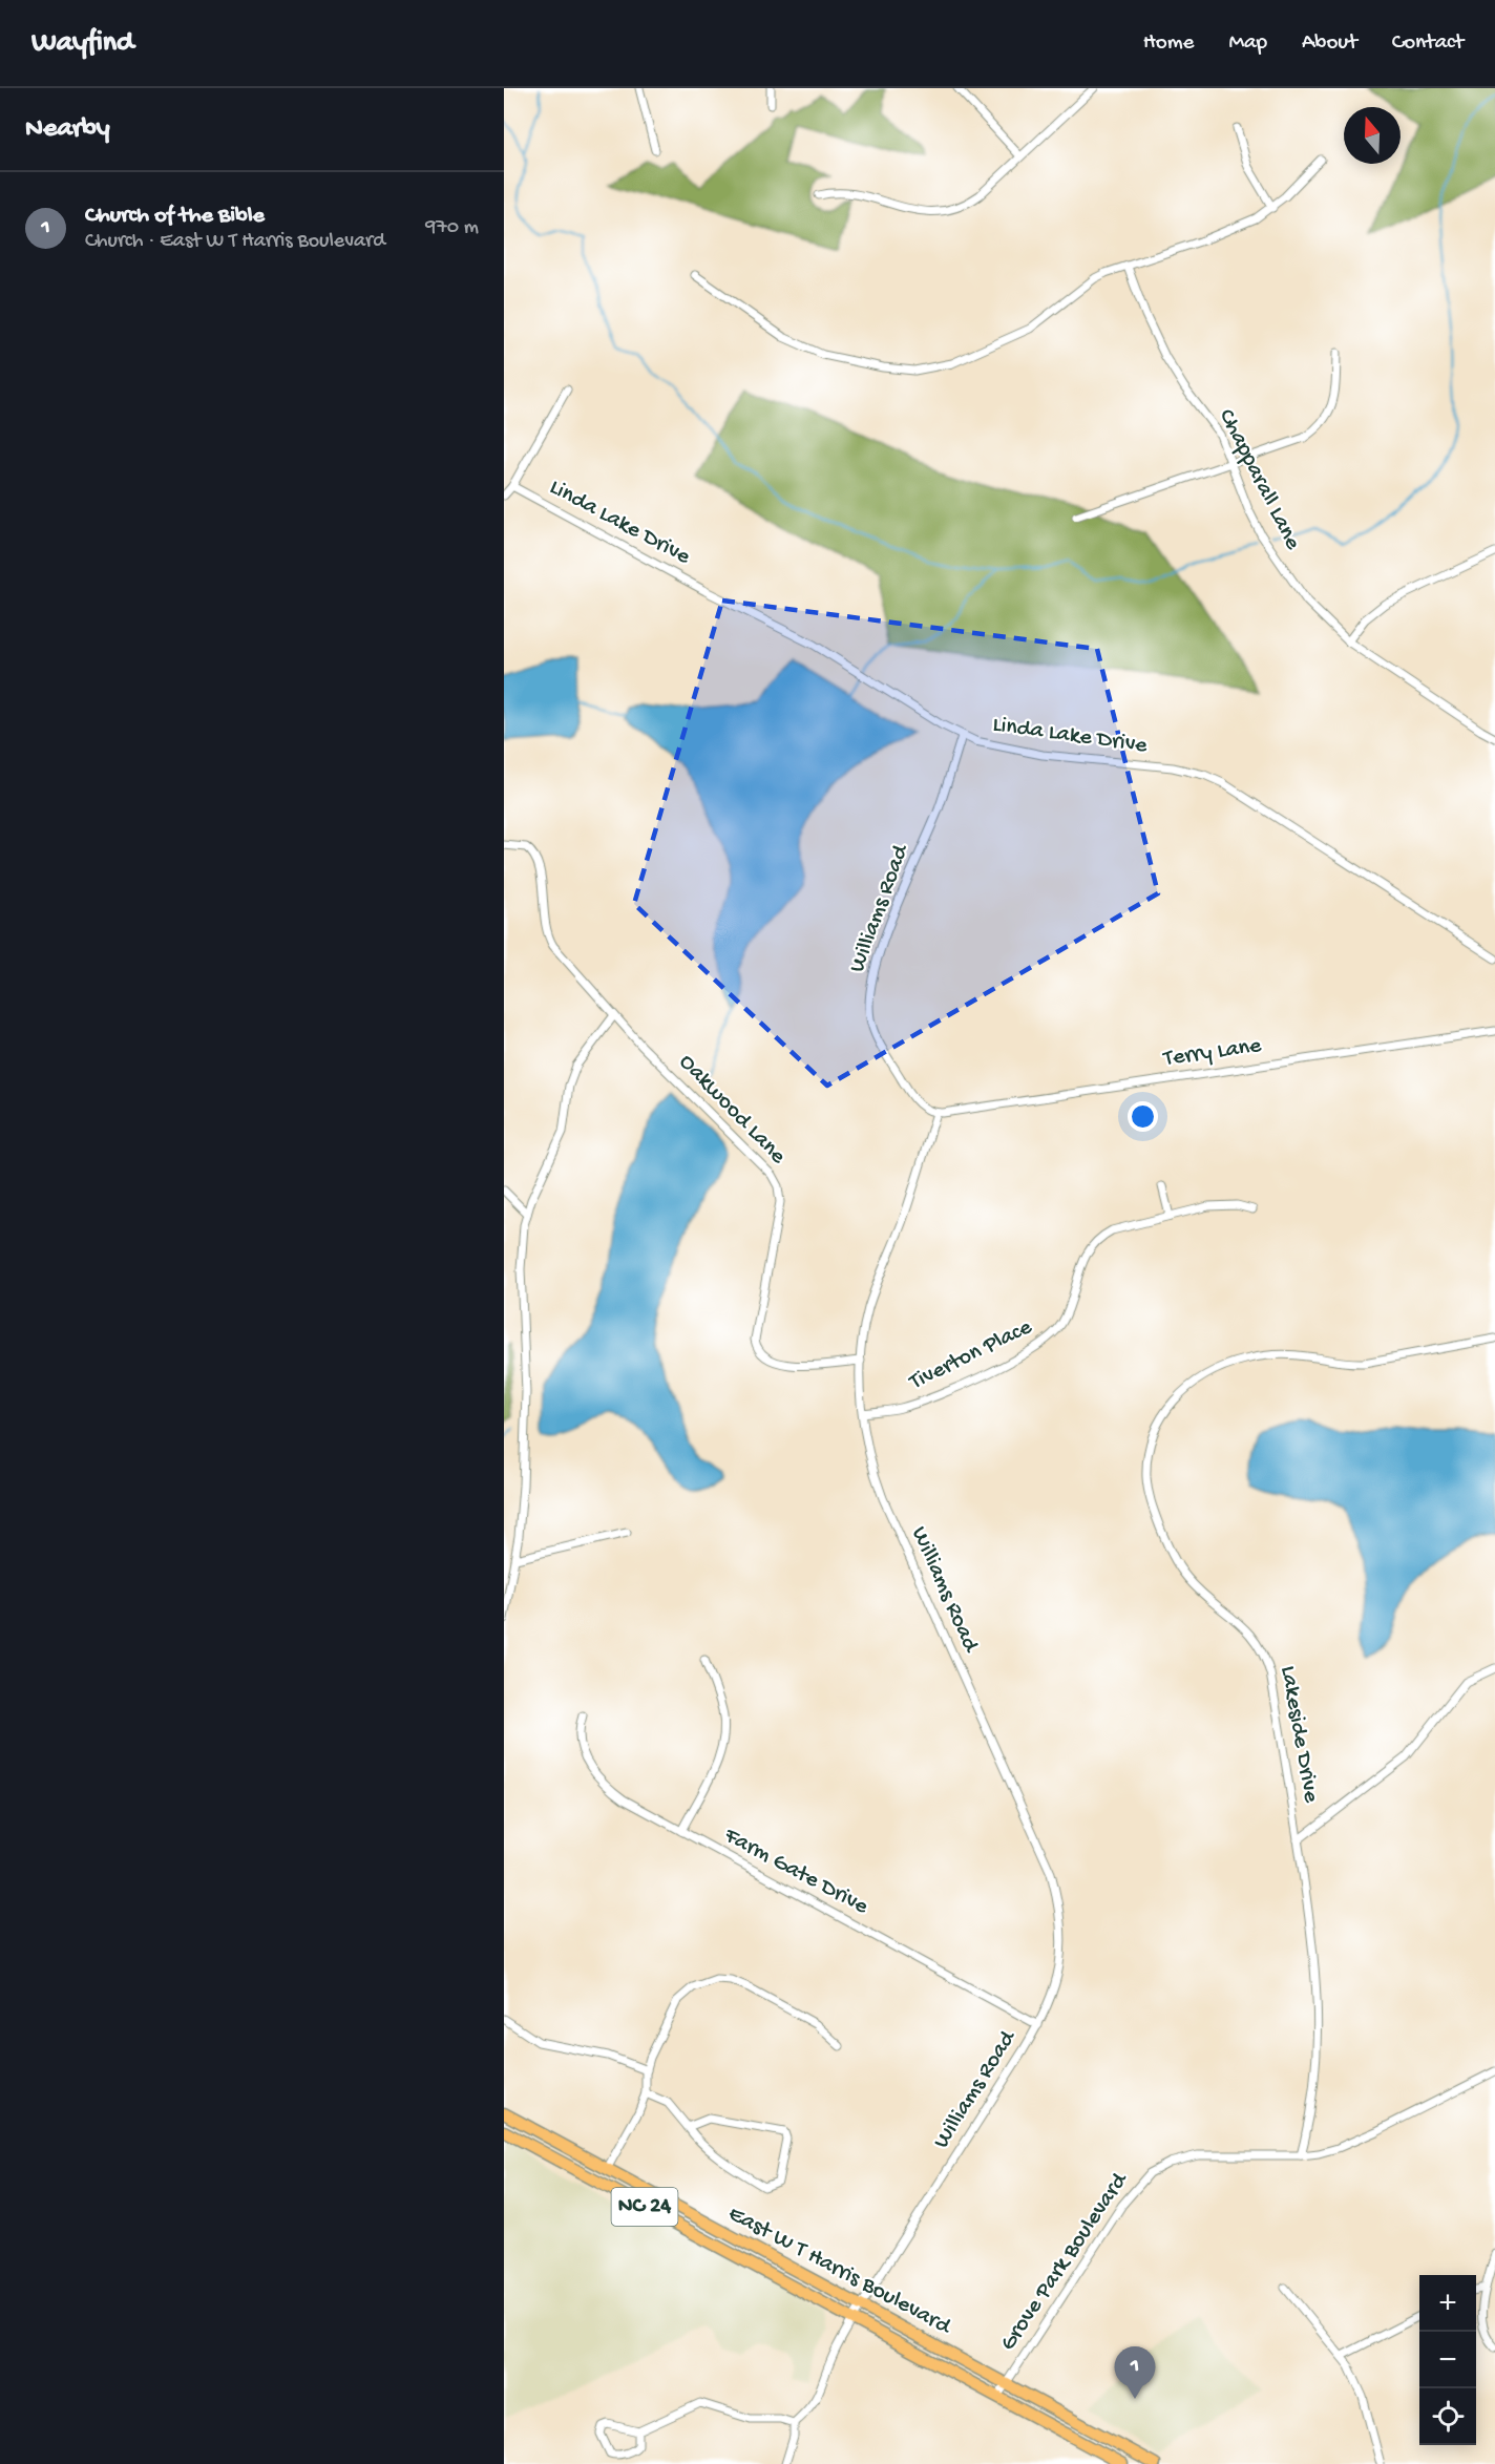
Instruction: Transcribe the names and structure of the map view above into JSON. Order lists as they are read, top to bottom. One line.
{"streets":{"main road":["NC 24","East W T Harris Boulevard"],"street":["Chapparall Lane","Linda Lake Drive","Williams Road","Terry Lane","Oakwood Lane","Tiverton Place","Lakeside Drive","Farm Gate Drive","Grove Park Boulevard"]},"crossings":[["Linda Lake Drive","Williams Road"],["Williams Road","Terry Lane"],["Williams Road","Oakwood Lane"],["Williams Road","Tiverton Place"],["Williams Road","Farm Gate Drive"],["Williams Road","East W T Harris Boulevard"],["Lakeside Drive","Grove Park Boulevard"],["Grove Park Boulevard","East W T Harris Boulevard"]],"north":"top","page":{"header":"Wayfind","nav":["Home","Map","About","Contact"],"heading":"Nearby","list":[{"mark":"1","name":"Church of the Bible","note":"Church · East W T Harris Boulevard","value":"970 m"}],"map_buttons":["+","−"],"pins":"1"}}
